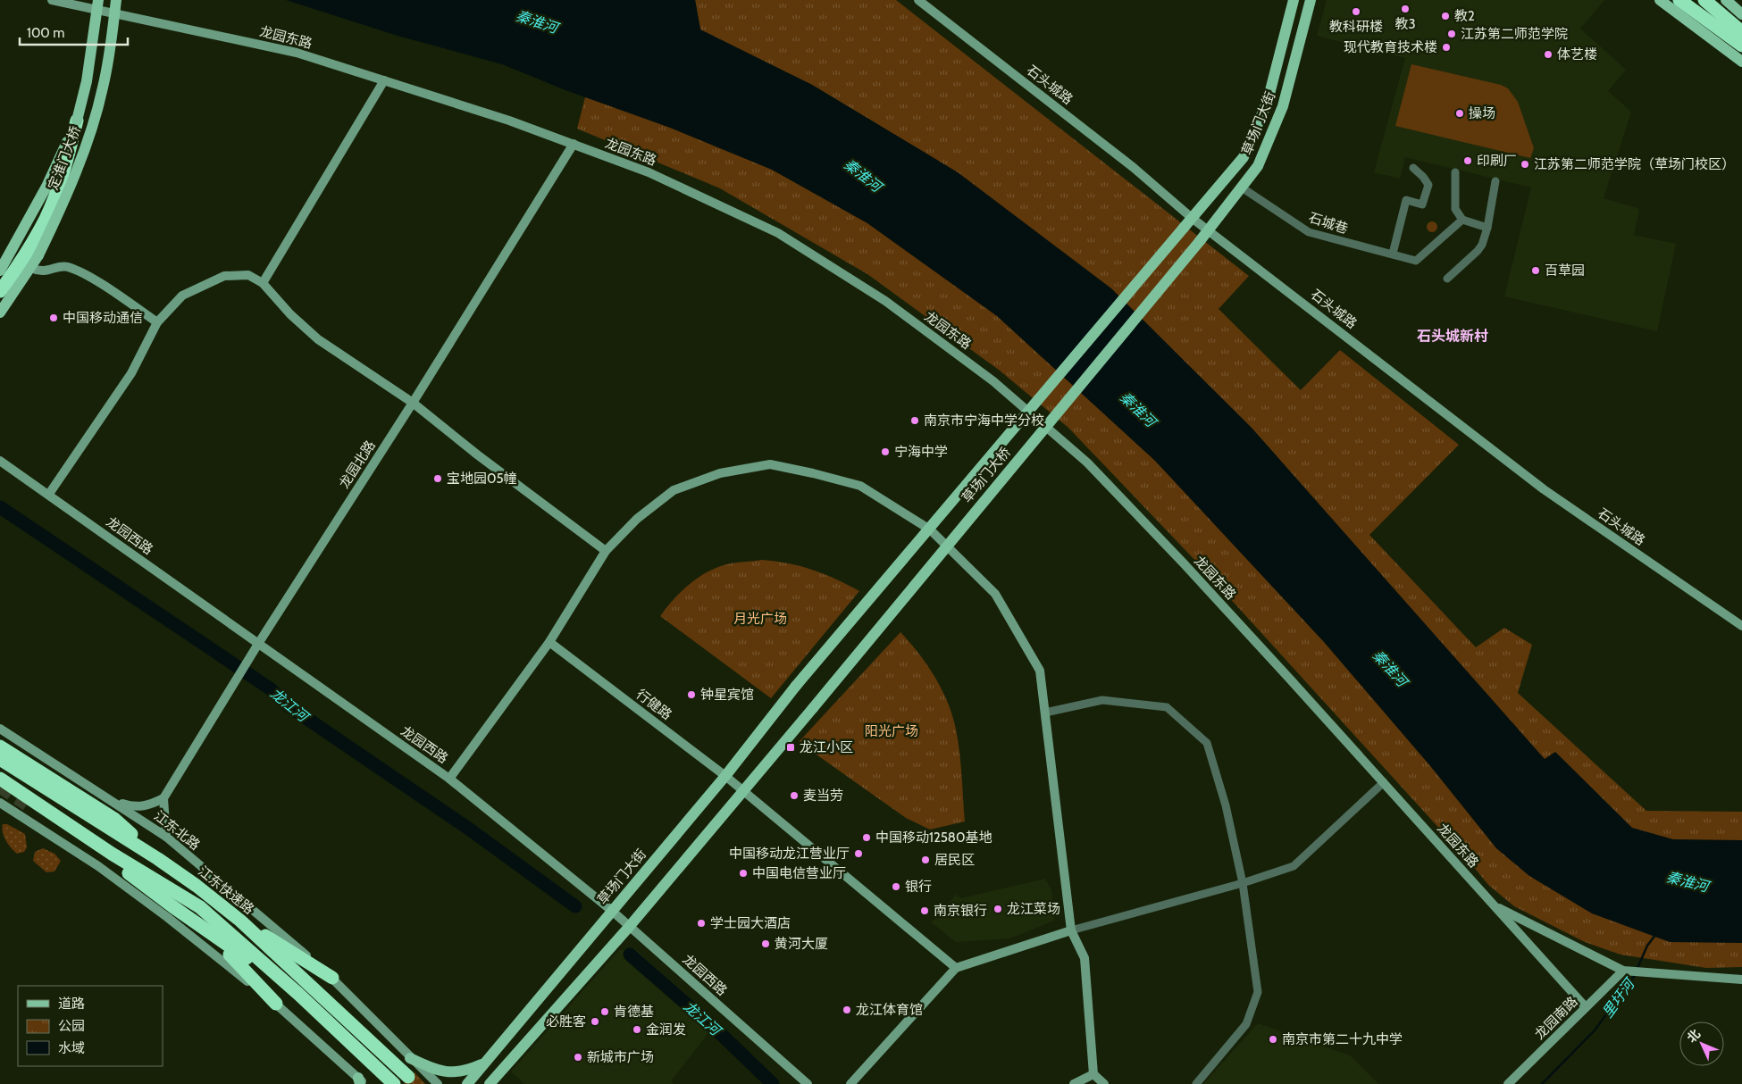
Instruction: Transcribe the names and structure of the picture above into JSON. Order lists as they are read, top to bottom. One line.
{"streets":{"highway":["江东快速路"],"main road":["草场门大街","定淮门大桥","草场门大桥"],"street":["龙园东路","石头城路","石城巷","龙园北路","龙园西路","行健路","江东北路","龙园南路"]},"crossings":[["龙园东路","龙园北路"],["龙园东路","龙园南路"],["石头城路","草场门大街"],["草场门大街","石城巷"],["草场门大街","草场门大桥"],["草场门大街","龙园西路"],["草场门大街","行健路"],["龙园北路","龙园西路"],["草场门大桥","行健路"]],"districts":["石头城新村"],"water":["秦淮河","龙江河","里圩河"],"parks":["月光广场","阳光广场"],"places":{"other":["教3","教科研楼","教2","江苏第二师范学院","现代教育技术楼","体艺楼","操场","印刷厂","江苏第二师范学院（草场门校区）","百草园","中国移动通信","南京市宁海中学分校","宁海中学","宝地园05幢","钟星宾馆","麦当劳","中国移动12580基地","中国移动龙江营业厅","居民区","中国电信营业厅","银行","龙江菜场","南京银行","学士园大酒店","黄河大厦","龙江体育馆","肯德基","必胜客","金润发","南京市第二十九中学","新城市广场"],"transit":["龙江小区"]},"legend":["道路","公园","水域"],"scale_bar":"100 m","north":"top left"}
